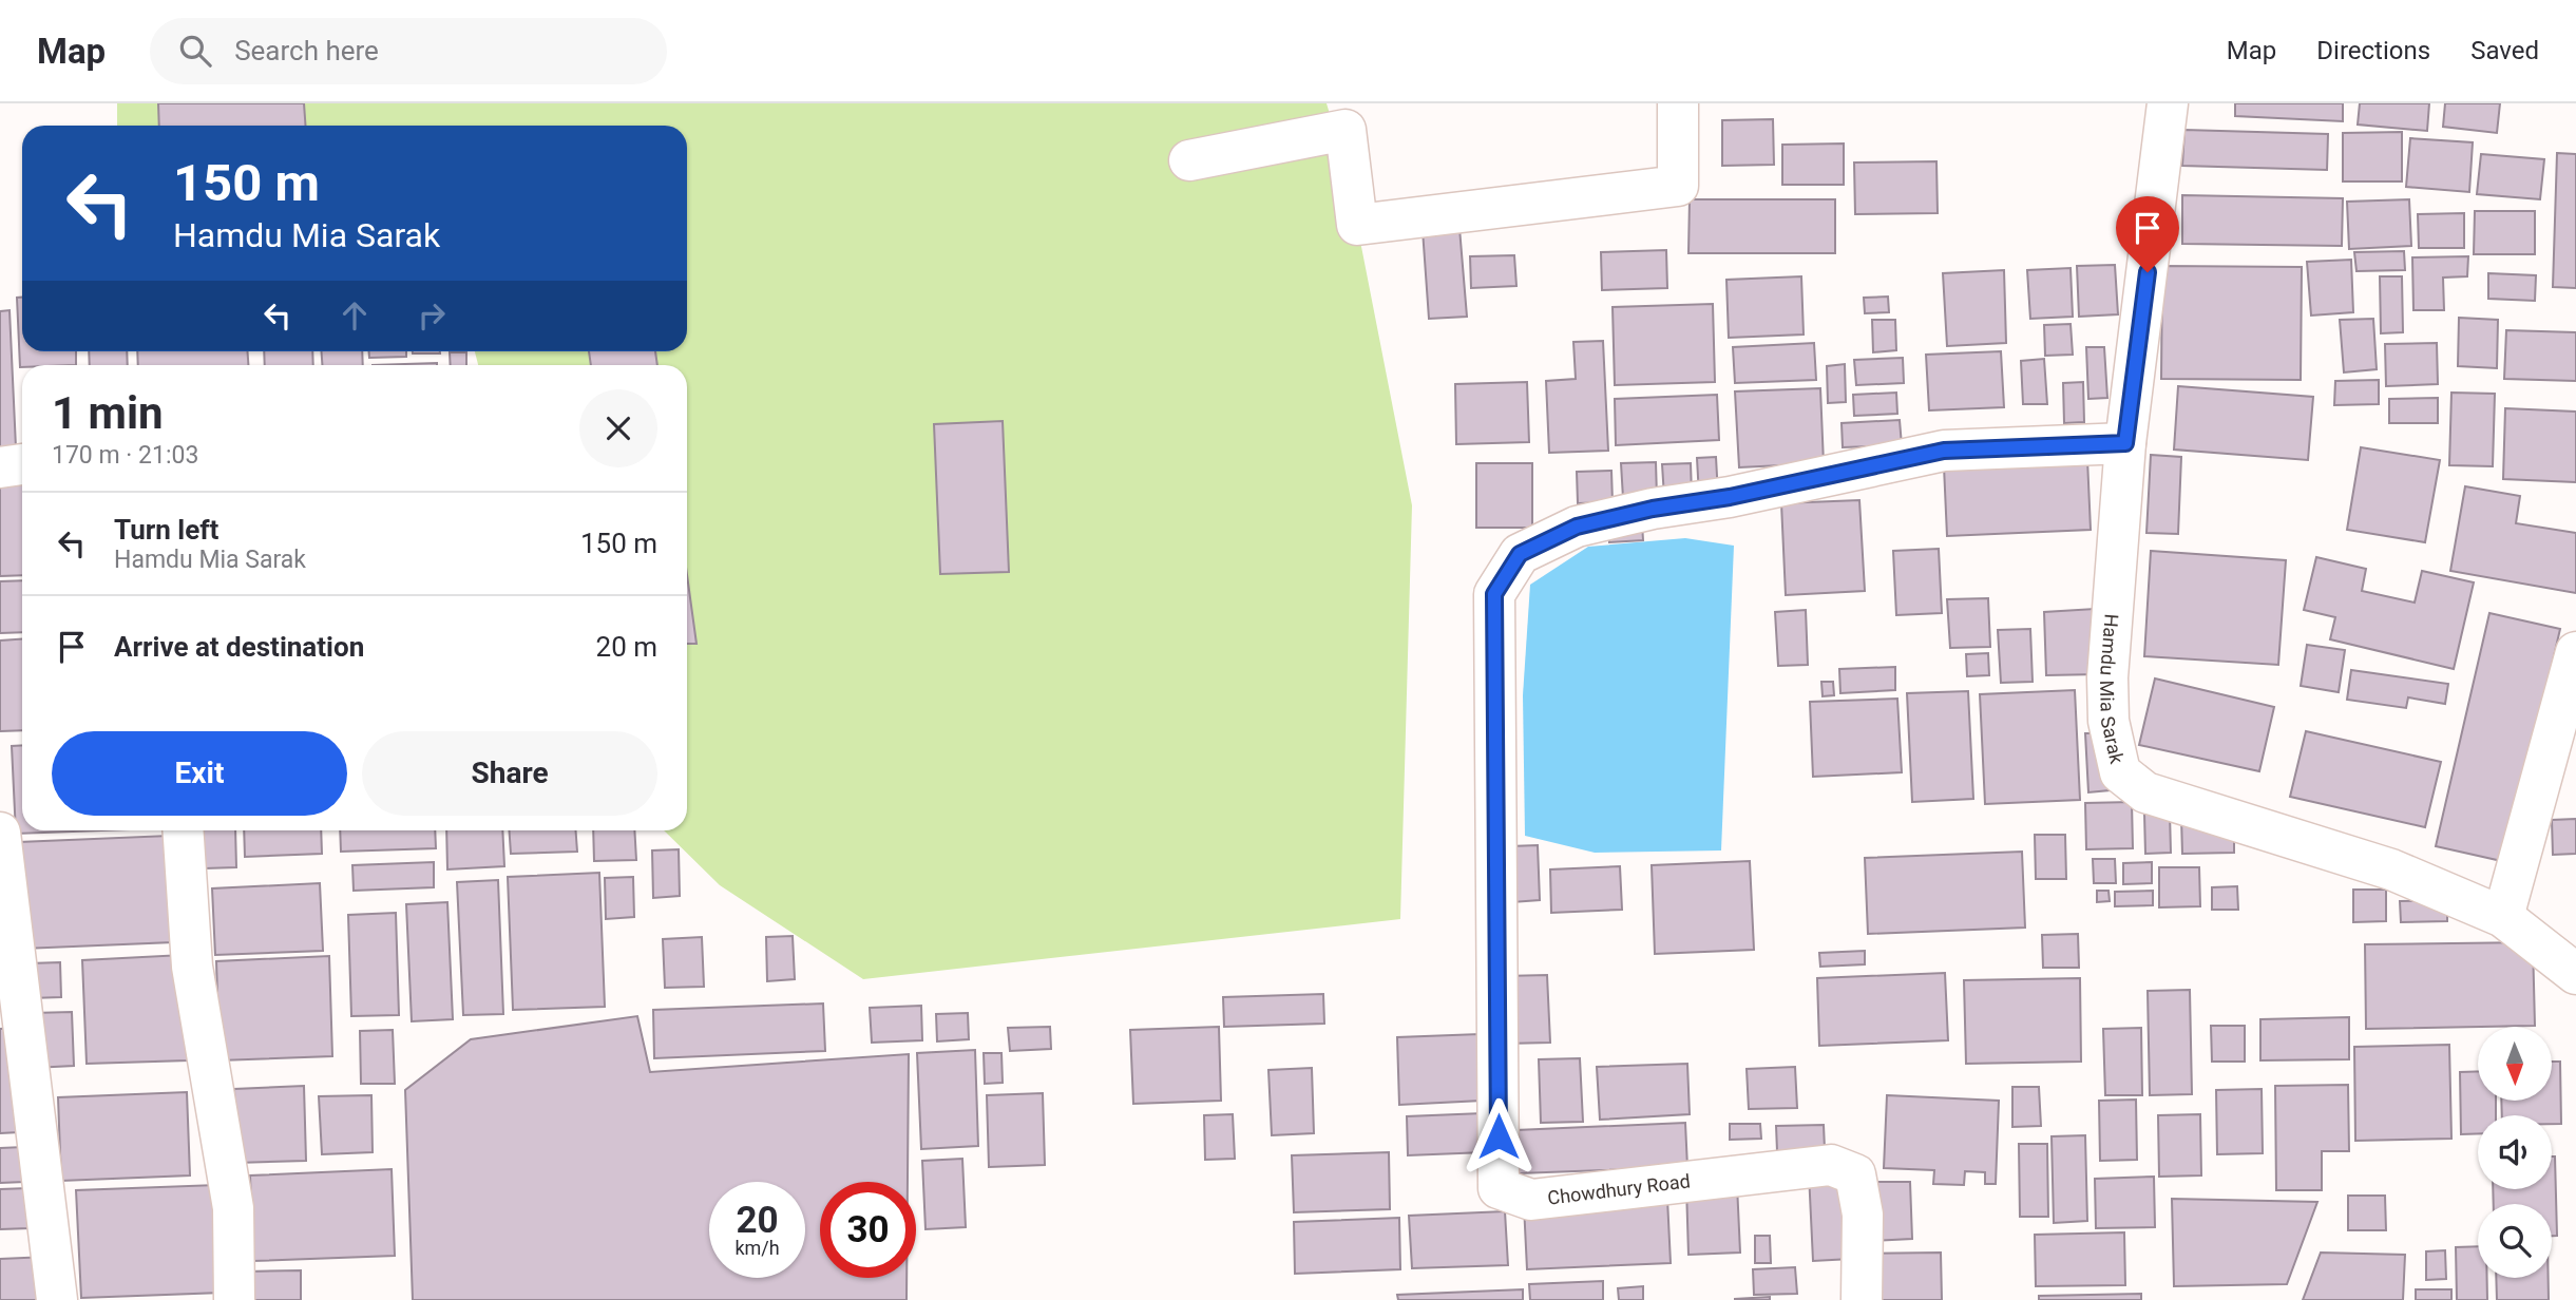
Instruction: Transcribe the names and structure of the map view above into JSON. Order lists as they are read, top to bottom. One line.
{"streets":{"street":["Hamdu Mia Sarak","Chowdhury Road"]},"crossings":[["Hamdu Mia Sarak","Chowdhury Road"]],"north":"bottom","page":{"header":"Map","search":"Search here","nav":["Map","Directions","Saved"],"turn":["150 m","Hamdu Mia Sarak"],"heading":["1 min","170 m · 21:03"],"list":[{"name":"Turn left","note":"Hamdu Mia Sarak","value":"150 m"},{"name":"Arrive at destination","value":"20 m"}],"buttons":["Exit","Share"],"speed":"20 km/h","limit":"30"}}
